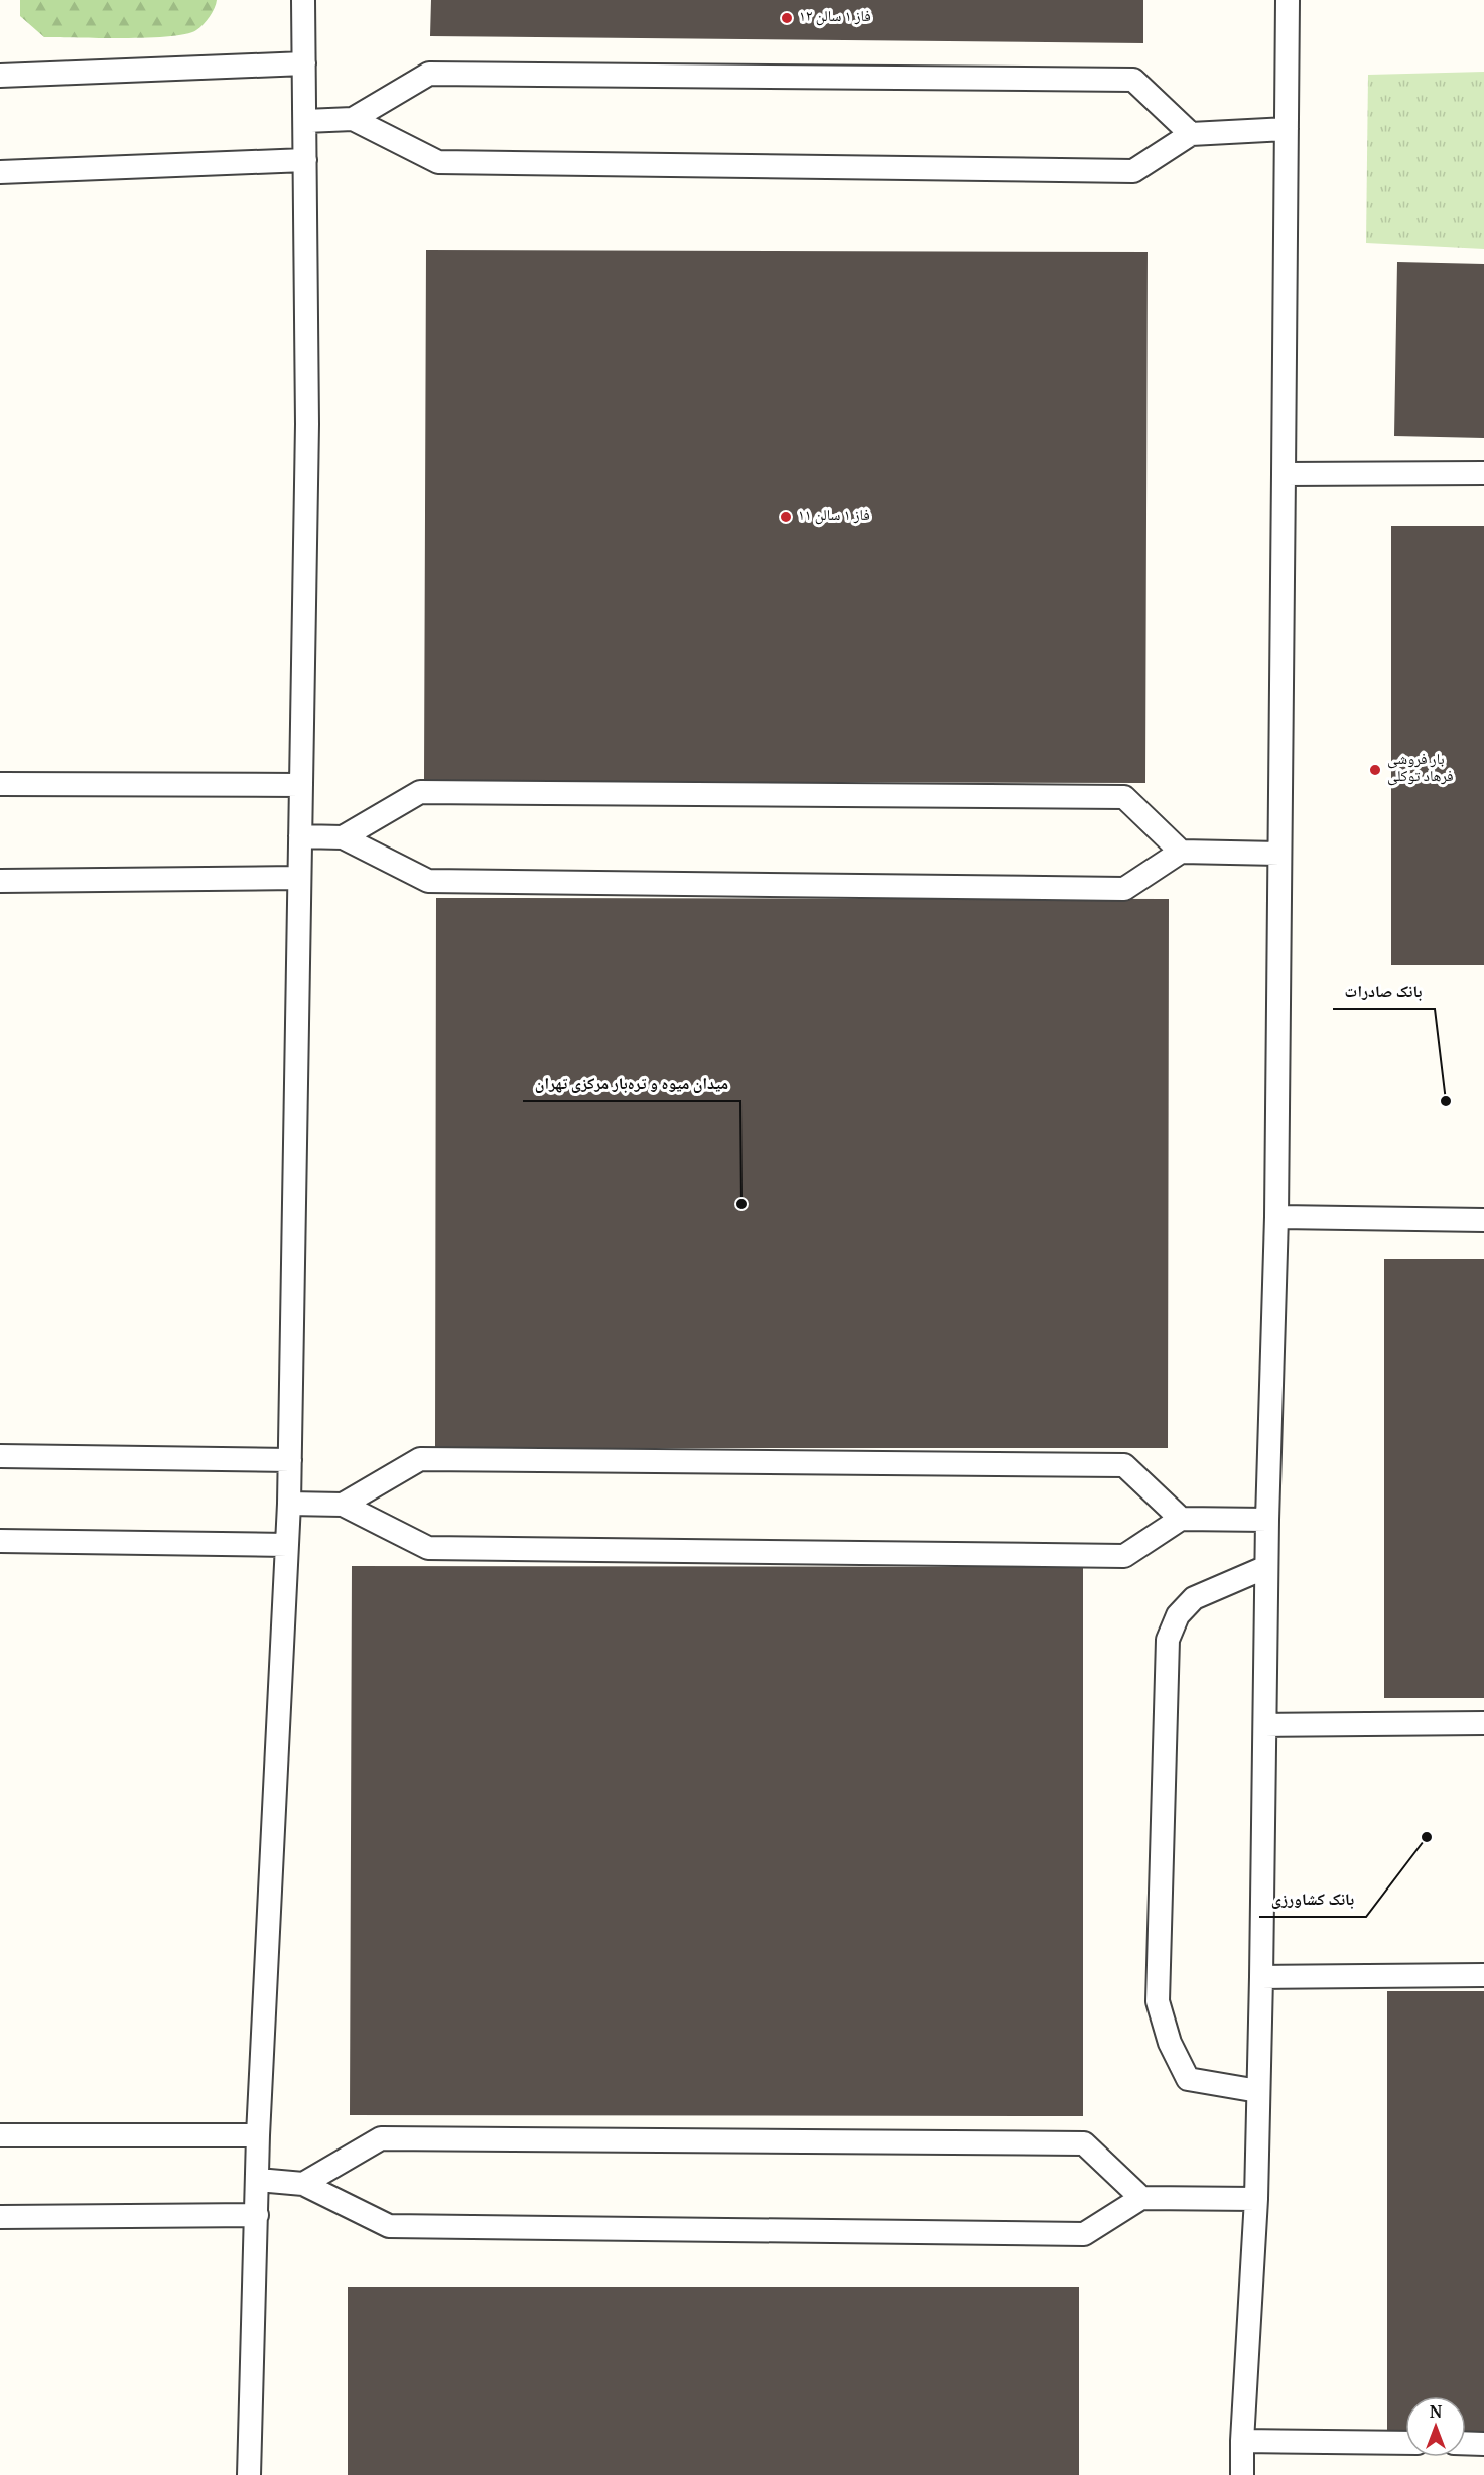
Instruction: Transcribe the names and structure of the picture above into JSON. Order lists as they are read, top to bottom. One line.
{"places":["فاز ۱ سالن ۱۲","فاز ۱ سالن ۱۱","بار فروشی فرهاد توکلی","بانک صادرات","میدان میوه و تره‌بار مرکزی تهران","بانک کشاورزی"],"north":"top"}
